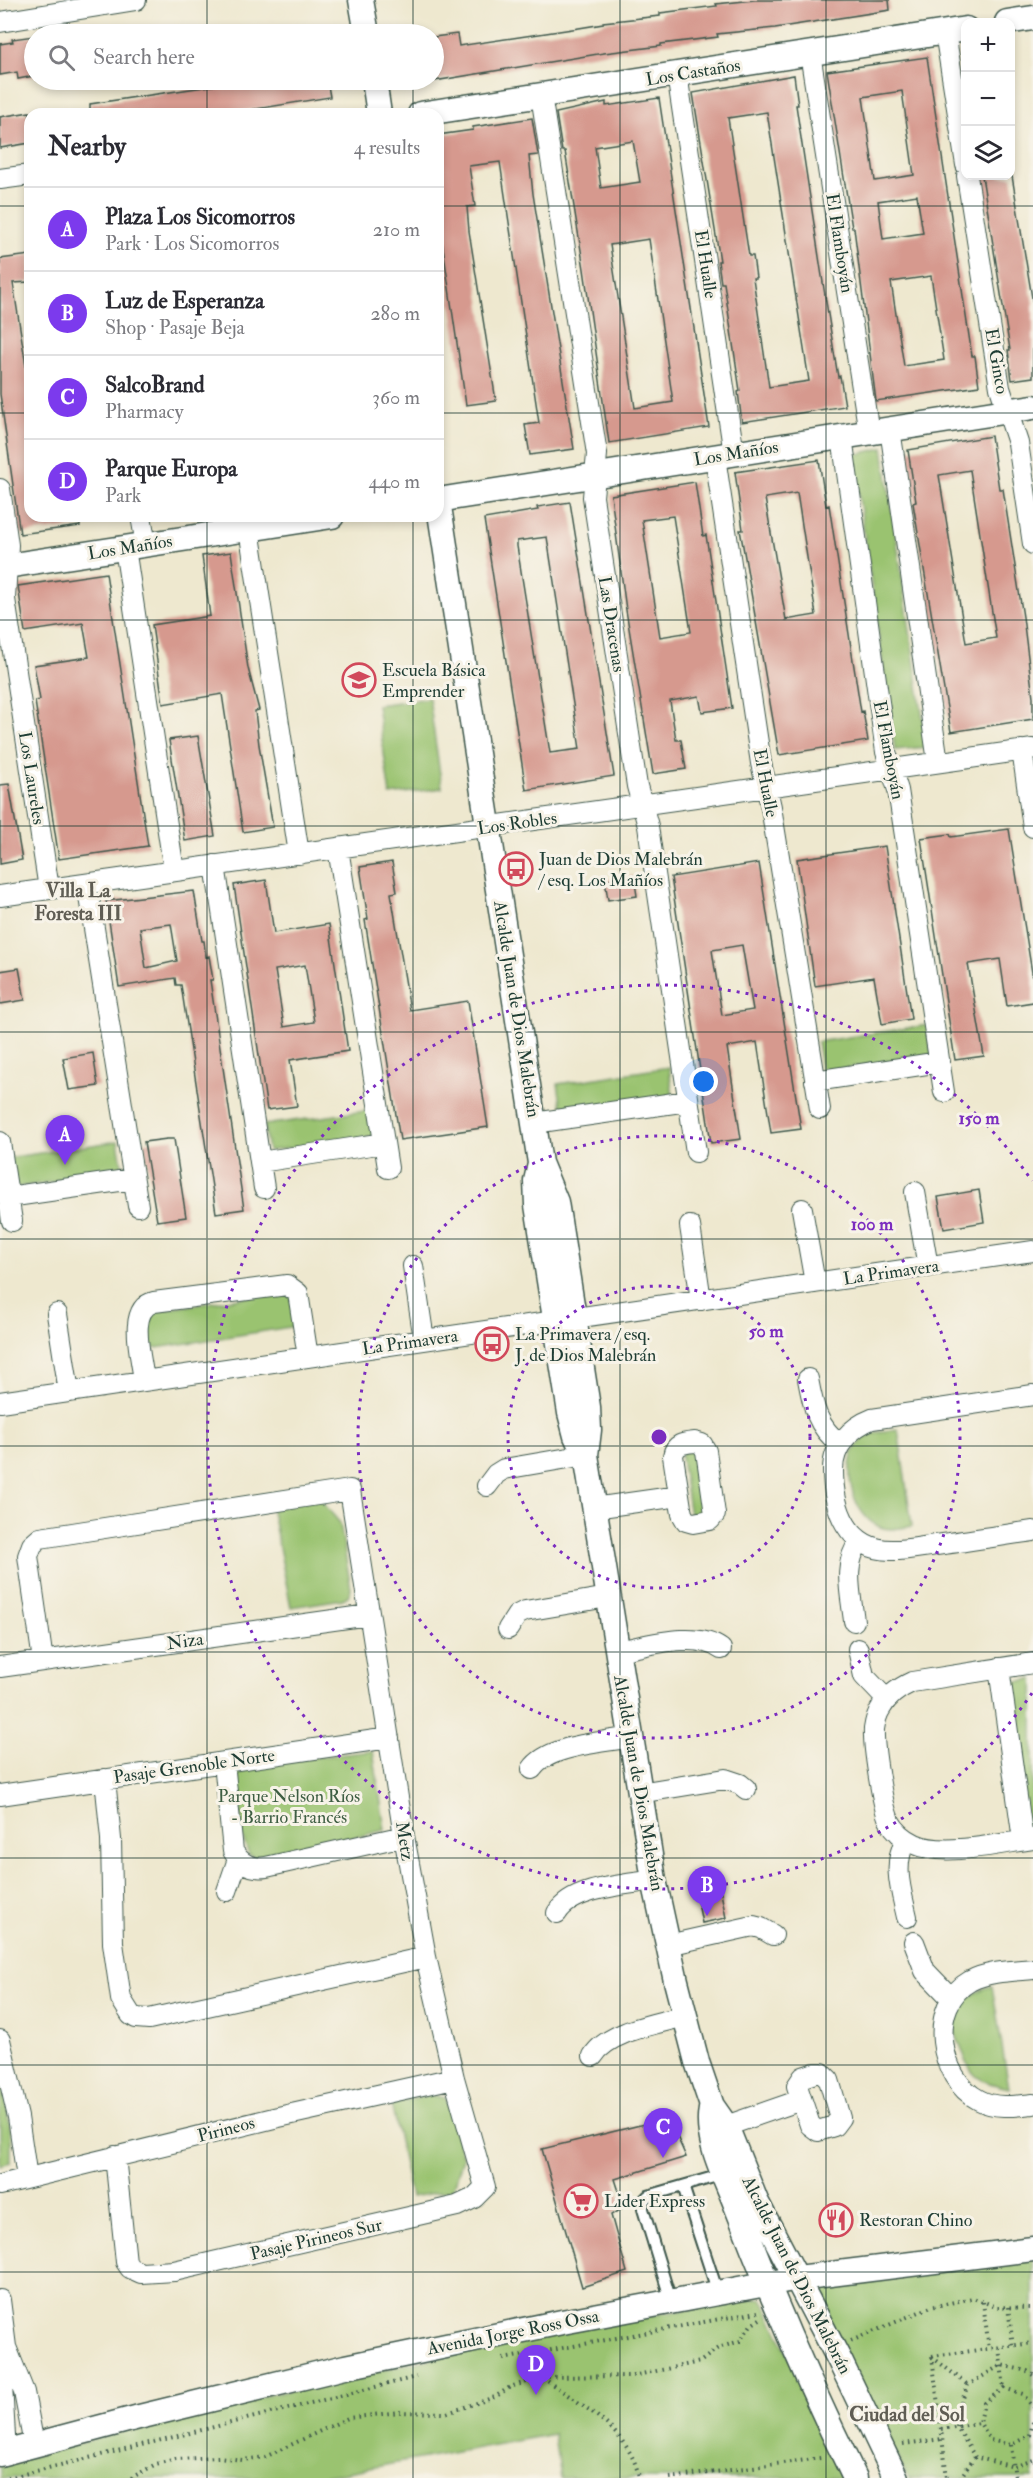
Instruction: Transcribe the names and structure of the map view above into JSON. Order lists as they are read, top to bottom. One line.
{"streets":{"street":["Los Castaños","El Flamboyán","El Hualle","El Ginco","Los Mañíos","Las Dracenas","Los Laureles","Los Robles","Alcalde Juan de Dios Malebrán","La Primavera","Niza","Pasaje Grenoble Norte","Metz","Pirineos","Pasaje Pirineos Sur","Avenida Jorge Ross Ossa"]},"crossings":[["Los Castaños","El Flamboyán"],["Los Castaños","El Hualle"],["Los Castaños","Las Dracenas"],["El Flamboyán","Los Mañíos"],["El Flamboyán","Los Robles"],["El Hualle","Los Mañíos"],["El Hualle","Los Robles"],["El Ginco","Los Mañíos"],["Los Mañíos","Las Dracenas"],["Los Mañíos","Los Laureles"],["Las Dracenas","Los Robles"],["Los Laureles","Los Robles"],["Los Robles","Alcalde Juan de Dios Malebrán"],["Alcalde Juan de Dios Malebrán","La Primavera"],["Alcalde Juan de Dios Malebrán","Avenida Jorge Ross Ossa"],["Niza","Metz"],["Pasaje Grenoble Norte","Metz"],["Metz","Pirineos"],["Metz","Pasaje Pirineos Sur"],["Pirineos","Pasaje Pirineos Sur"]],"districts":["Villa La Foresta III","Ciudad del Sol"],"parks":["Parque Nelson Ríos - Barrio Francés"],"places":{"school or university":["Escuela Básica Emprender"],"bus stop":["Juan de Dios Malebrán / esq. Los Mañíos","La Primavera / esq. J. de Dios Malebrán"],"supermarket":["Lider Express"],"restaurant":["Restoran Chino"]},"page":{"map_buttons":["+","−"],"search":"Search here","heading":["Nearby","4 results"],"list":[{"mark":"A","name":"Plaza Los Sicomorros","note":"Park · Los Sicomorros","value":"210 m"},{"mark":"B","name":"Luz de Esperanza","note":"Shop · Pasaje Beja","value":"280 m"},{"mark":"C","name":"SalcoBrand","note":"Pharmacy","value":"360 m"},{"mark":"D","name":"Parque Europa","note":"Park","value":"440 m"}],"pins":["A","B","C","D"]},"rings":["150 m","100 m","50 m"]}
